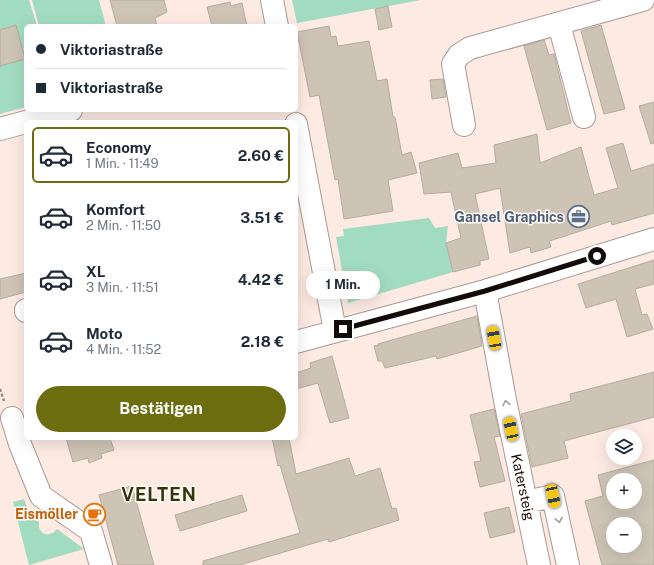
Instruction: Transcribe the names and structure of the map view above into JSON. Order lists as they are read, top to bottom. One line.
{"streets":{"street":["Katersteig"]},"one_way":["Katersteig"],"districts":["VELTEN"],"places":{"office":["Gansel Graphics"],"cafe":["Eismöller"]},"page":{"banner":["Viktoriastraße","Viktoriastraße"],"list":[{"name":"Economy","note":"1 Min. · 11:49","value":"2.60 €"},{"name":"Komfort","note":"2 Min. · 11:50","value":"3.51 €"},{"name":"XL","note":"3 Min. · 11:51","value":"4.42 €"},{"name":"Moto","note":"4 Min. · 11:52","value":"2.18 €"}],"bubble":"1 Min.","buttons":"Bestätigen","map_buttons":["+","−"]}}
